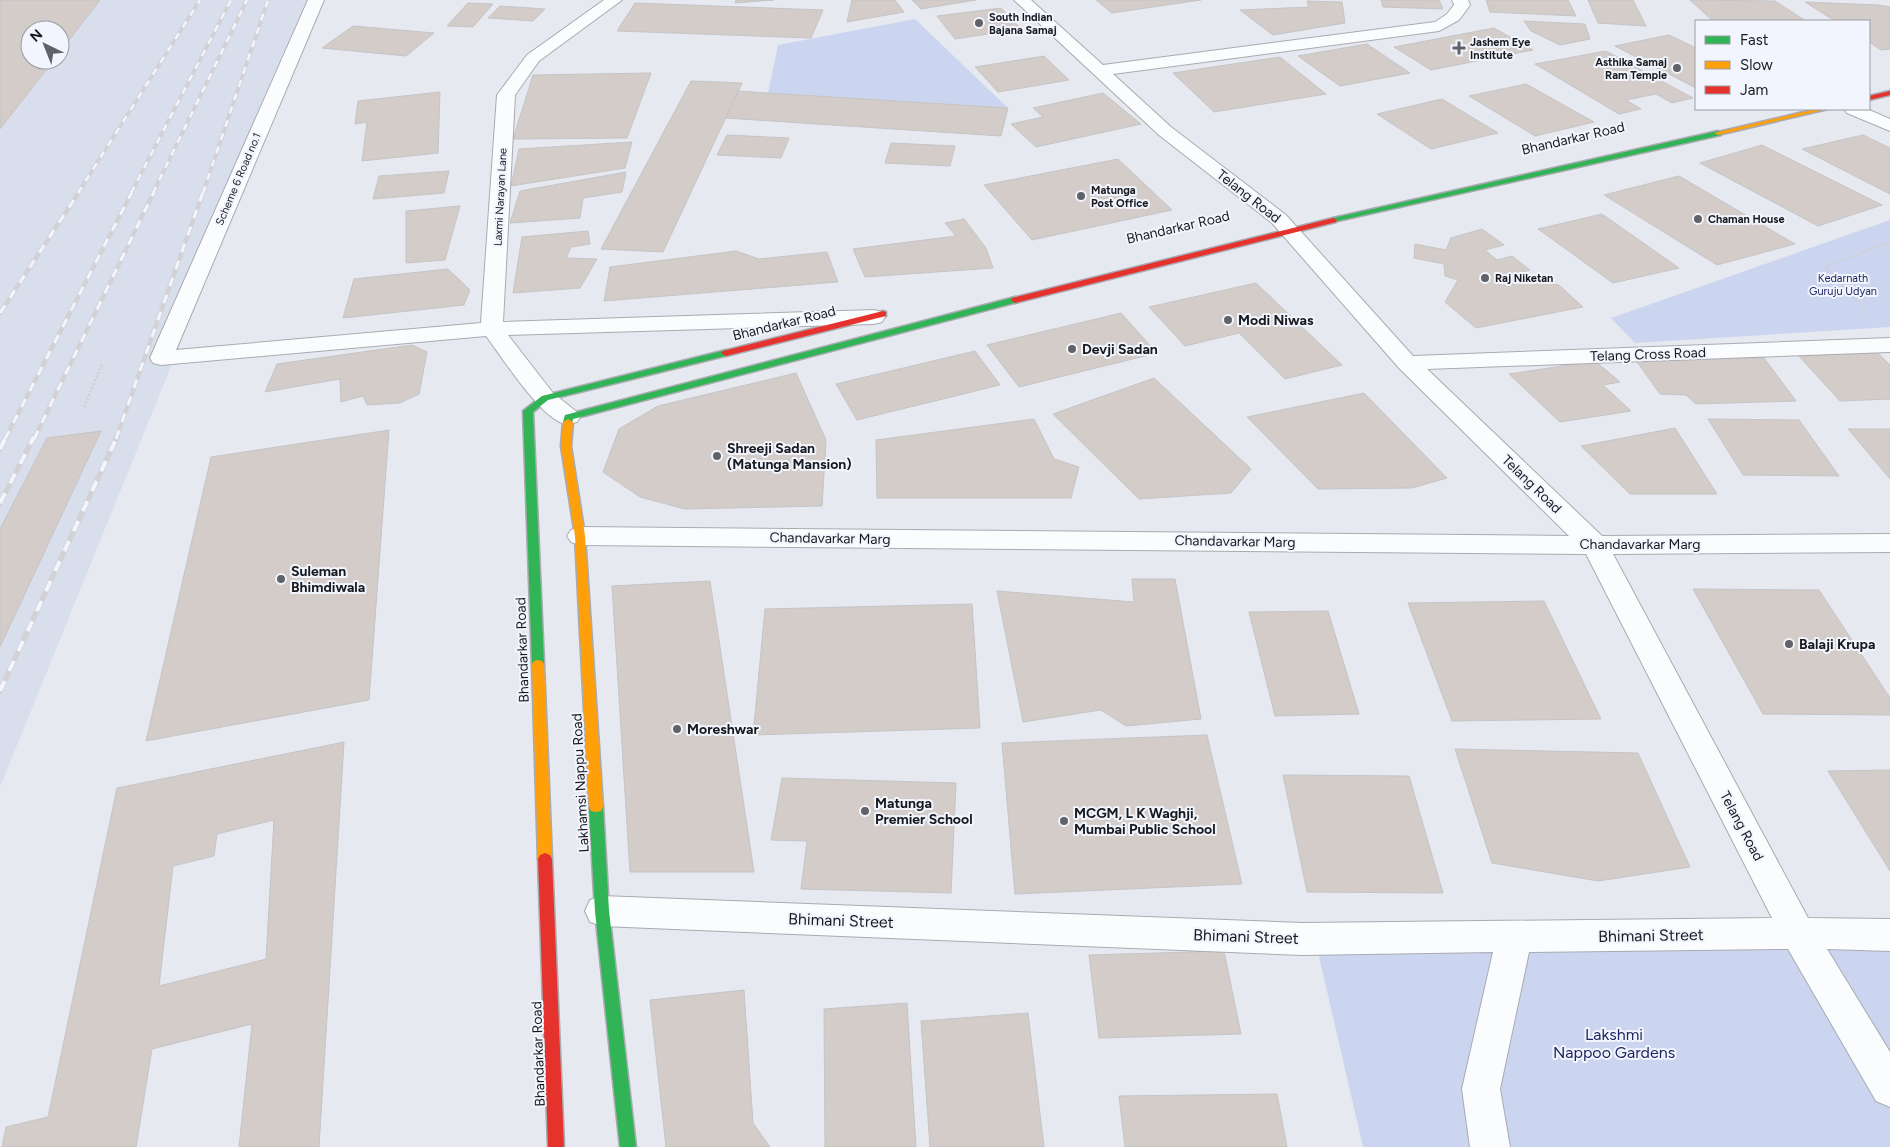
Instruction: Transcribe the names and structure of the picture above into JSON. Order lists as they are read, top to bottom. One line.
{"streets":{"street":["Bhandarkar Road","Scheme 6 Road no.1","Telang Road","Laxmi Narayan Lane","Telang Cross Road","Chandavarkar Marg","Lakhamsi Nappu Road","Bhimani Street"]},"crossings":[["Bhandarkar Road","Telang Road"],["Bhandarkar Road","Lakhamsi Nappu Road"],["Scheme 6 Road no.1","Laxmi Narayan Lane"],["Telang Road","Telang Cross Road"],["Telang Road","Chandavarkar Marg"],["Telang Road","Bhimani Street"],["Chandavarkar Marg","Lakhamsi Nappu Road"],["Lakhamsi Nappu Road","Bhimani Street"]],"parks":["Kedarnath Guruju Udyan","Lakshmi Nappoo Gardens"],"places":{"other":["South Indian Bajana Samaj","Asthika Samaj Ram Temple","Matunga Post Office","Chaman House","Raj Niketan","Modi Niwas","Devji Sadan","Shreeji Sadan (Matunga Mansion)","Suleman Bhimdiwala","Balaji Krupa","Moreshwar","Matunga Premier School","MCGM, L K Waghji, Mumbai Public School"],"health":["Jashem Eye Institute"]},"legend":["Fast","Slow","Jam"],"north":"top left"}
